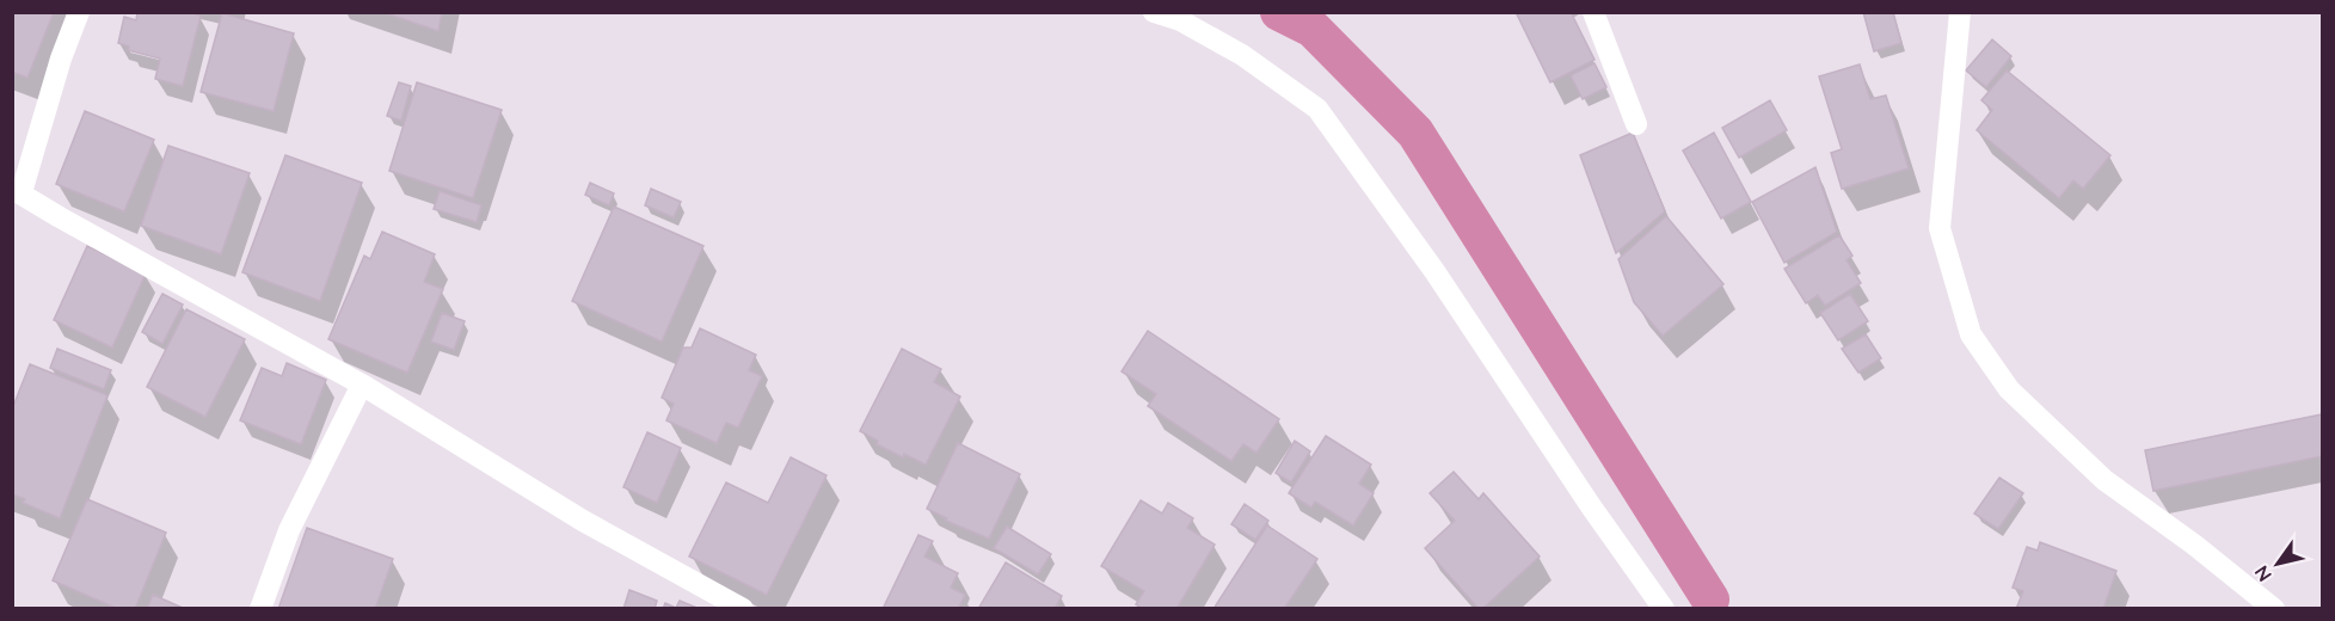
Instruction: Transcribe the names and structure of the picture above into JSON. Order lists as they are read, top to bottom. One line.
{"north":"bottom left"}
